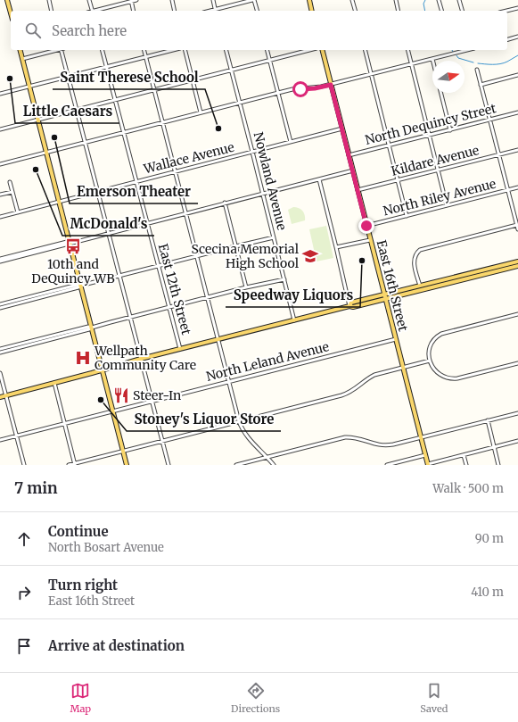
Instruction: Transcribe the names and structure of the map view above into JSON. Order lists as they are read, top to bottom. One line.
{"streets":{"main road":["East 16th Street"],"street":["North Dequincy Street","Wallace Avenue","Kildare Avenue","Nowland Avenue","North Riley Avenue","East 12th Street","North Leland Avenue"]},"crossings":[["North Dequincy Street","East 16th Street"],["Wallace Avenue","Nowland Avenue"],["Wallace Avenue","East 16th Street"],["Wallace Avenue","East 12th Street"],["Kildare Avenue","East 16th Street"],["North Riley Avenue","East 16th Street"],["East 16th Street","North Leland Avenue"]],"places":{"other":["Little Caesars","Saint Therese School","Emerson Theater","McDonald's","Speedway Liquors","Stoney's Liquor Store"],"bus stop":["10th and DeQuincy WB"],"school or university":["Scecina Memorial High School"],"hospital":["Wellpath Community Care"],"restaurant":["Steer-In"]},"north":"right","page":{"search":"Search here","heading":["7 min","Walk · 500 m"],"list":[["Continue","North Bosart Avenue","90 m"],["Turn right","East 16th Street","410 m"],"Arrive at destination"],"nav":["Map","Directions","Saved"]}}
